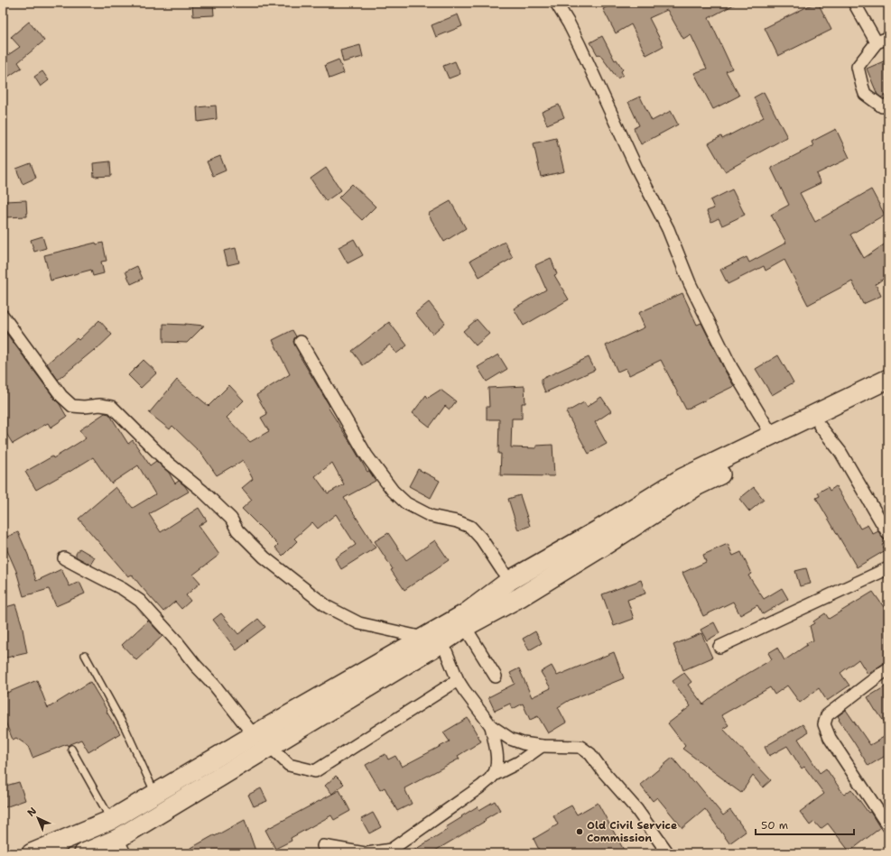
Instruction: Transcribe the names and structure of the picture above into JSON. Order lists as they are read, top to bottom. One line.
{"places":["Old Civil Service Commission"],"scale_bar":"50 m","north":"top left"}
